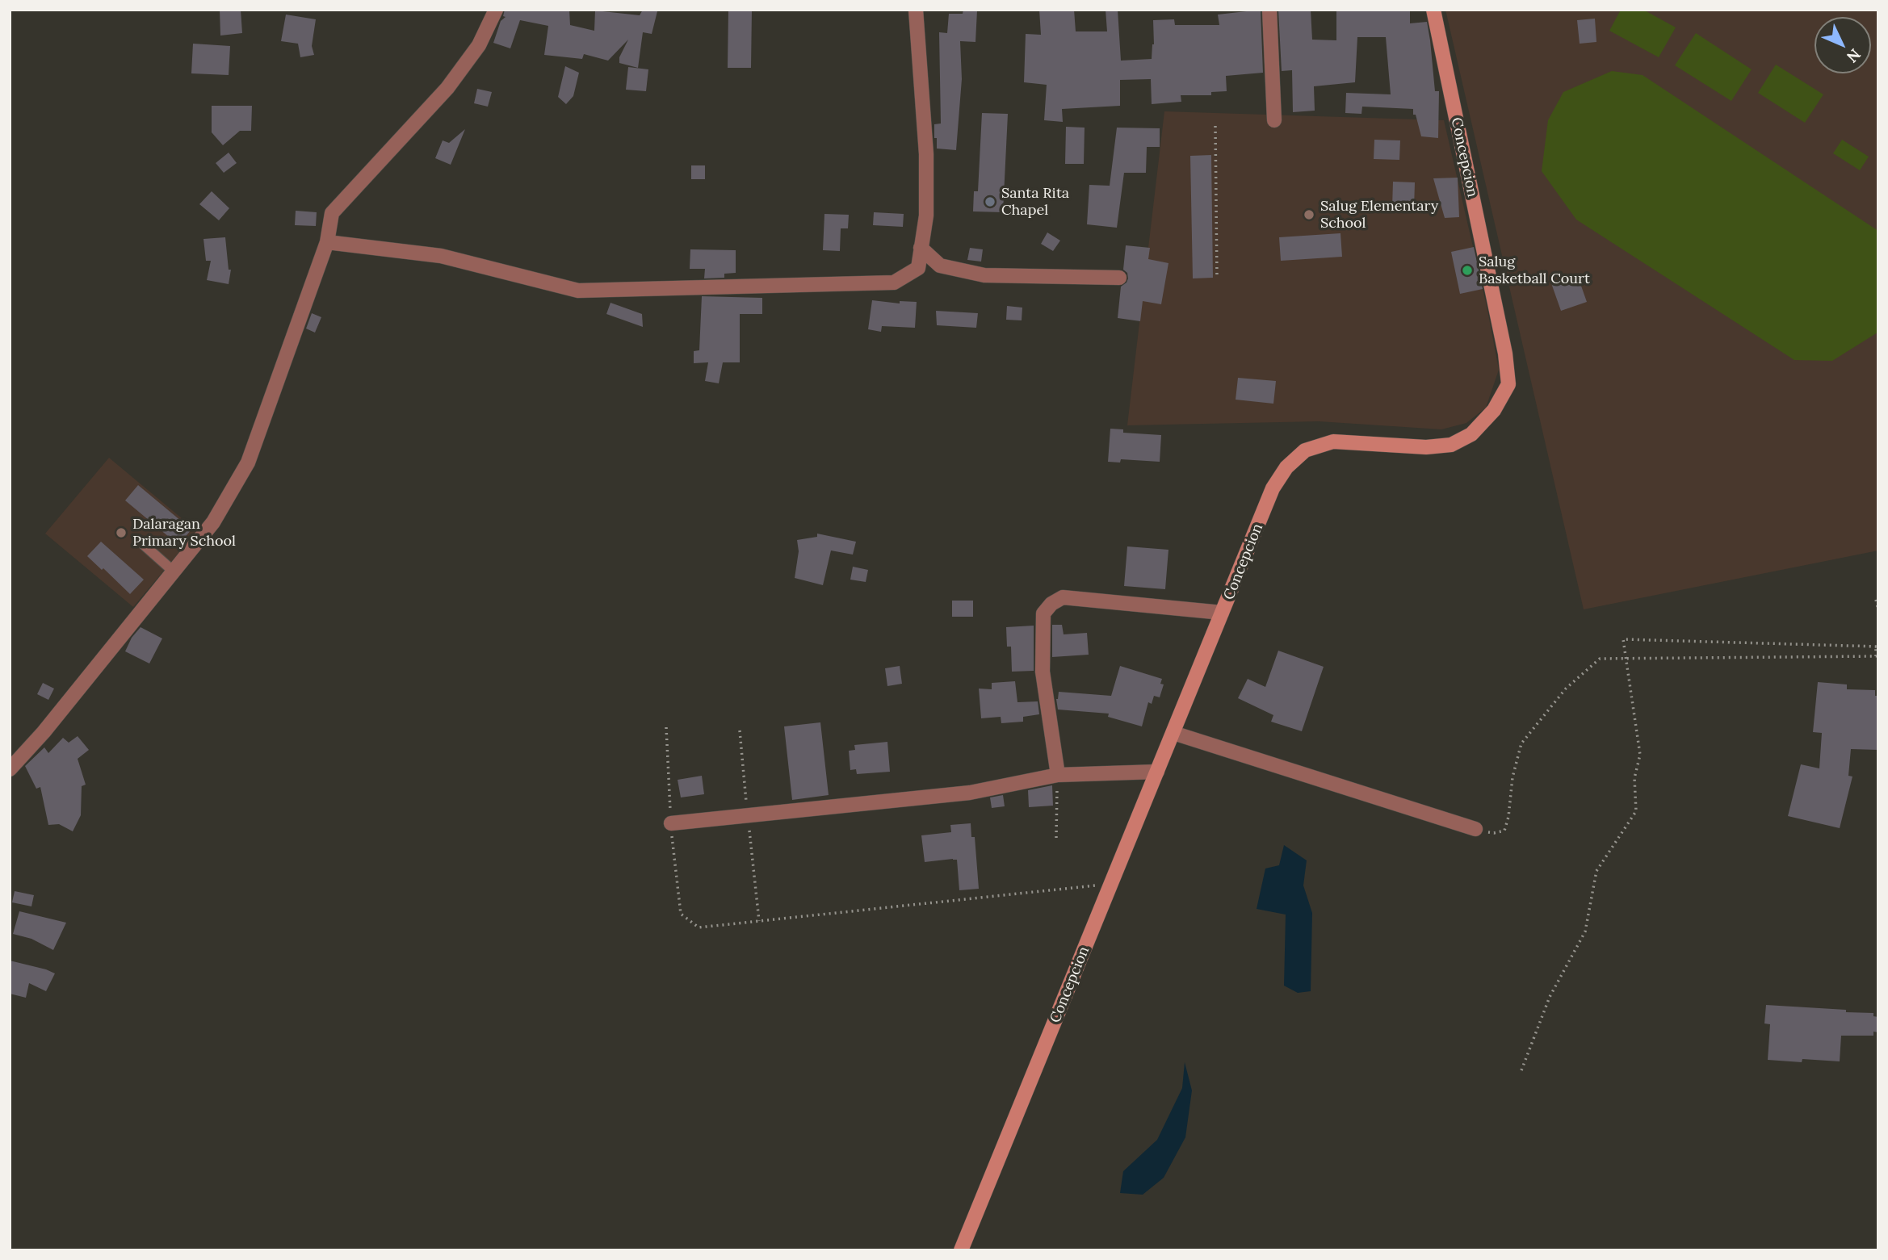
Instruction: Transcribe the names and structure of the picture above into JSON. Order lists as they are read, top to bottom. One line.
{"streets":{"main road":["Concepcion"]},"places":["Santa Rita Chapel","Salug Elementary School","Salug Basketball Court","Dalaragan Primary School"],"north":"bottom right"}
